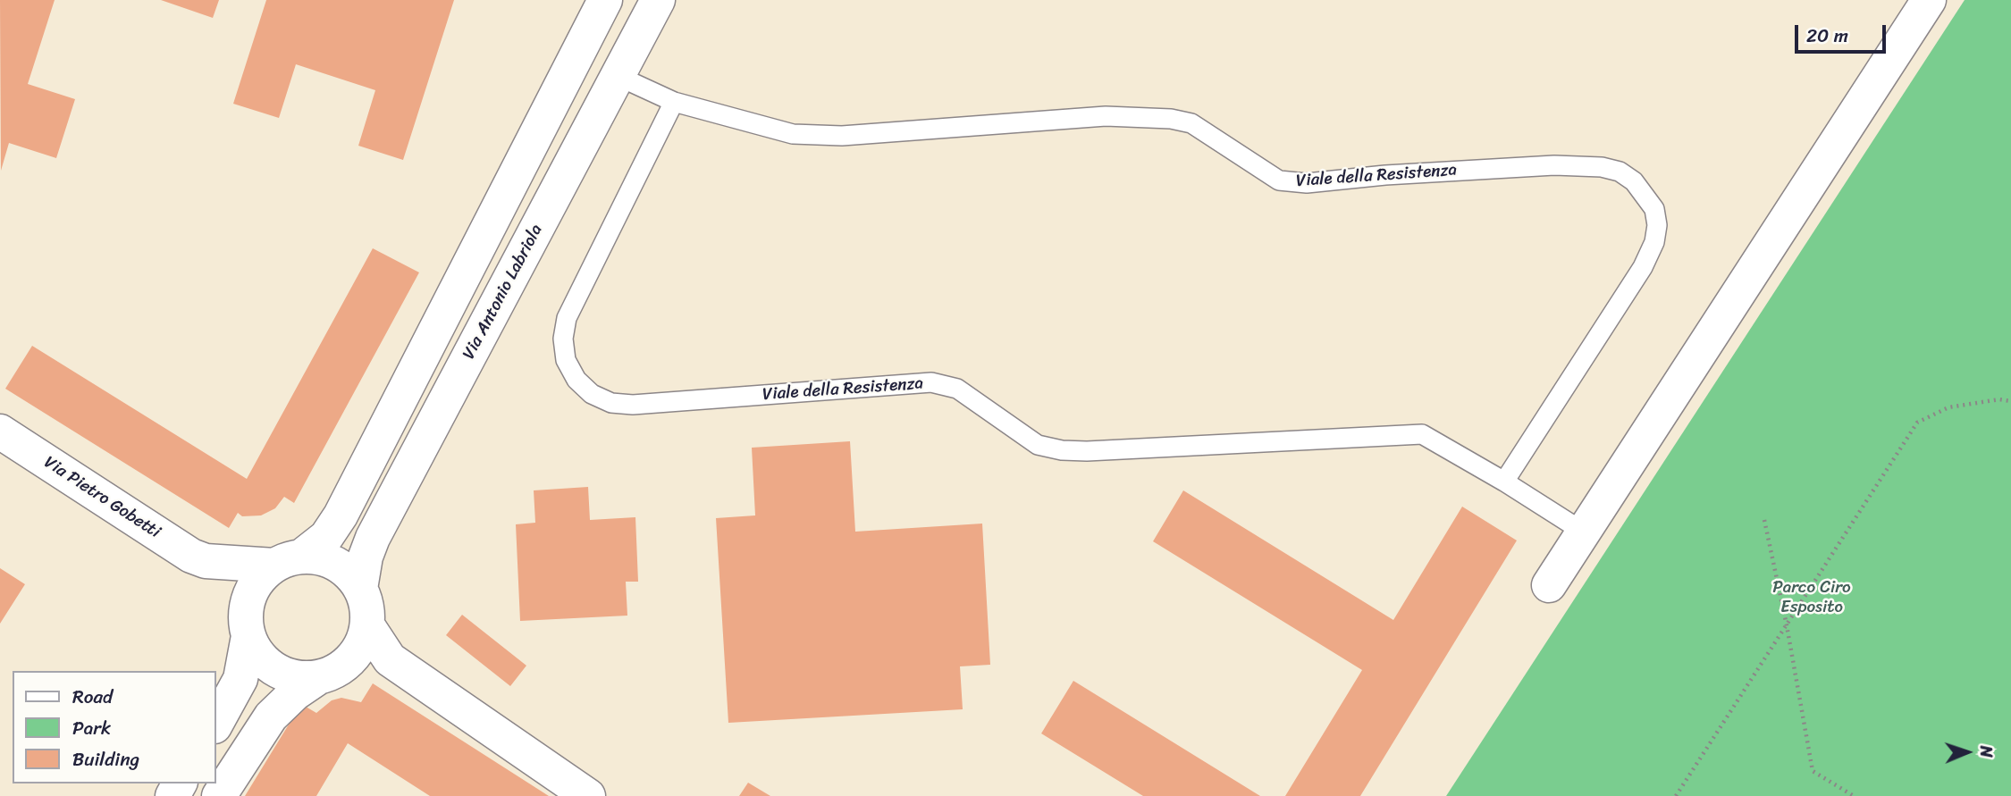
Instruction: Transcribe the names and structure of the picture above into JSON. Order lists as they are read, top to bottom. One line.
{"streets":{"street":["Via Antonio Labriola","Via Pietro Gobetti"],"lane":["Viale della Resistenza"]},"crossings":[["Viale della Resistenza","Via Antonio Labriola"],["Via Antonio Labriola","Via Pietro Gobetti"]],"parks":["Parco Ciro Esposito"],"legend":["Road","Park","Building"],"scale_bar":"20 m","north":"right"}
